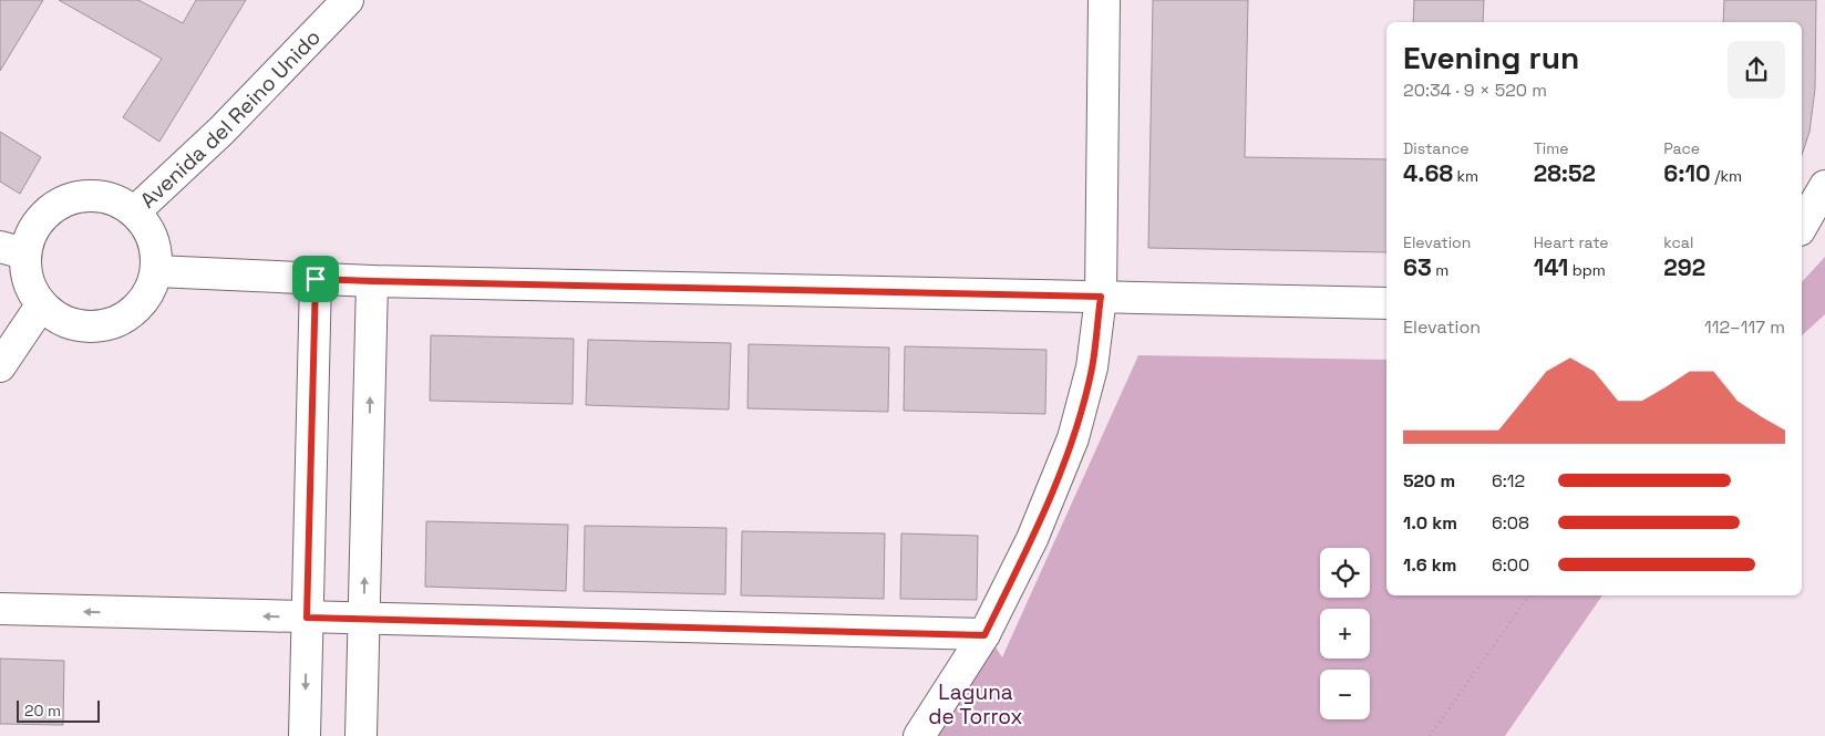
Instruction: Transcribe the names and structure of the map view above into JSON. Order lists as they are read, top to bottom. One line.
{"streets":{"street":["Avenida del Reino Unido"]},"parks":["Laguna de Torrox"],"scale_bar":"20 m","page":{"heading":["Evening run","20:34 · 9 × 520 m"],"stats":[["Distance","4.68 km"],["Time","28:52"],["Pace","6:10 /km"],["Elevation","63 m"],["Heart rate","141 bpm"],["kcal","292"]],"chart":["Elevation","112–117 m"],"list":[{"name":"520 m","note":"6:12"},{"name":"1.0 km","note":"6:08"},{"name":"1.6 km","note":"6:00"}],"map_buttons":["+","−"],"scale":"20 m"}}
